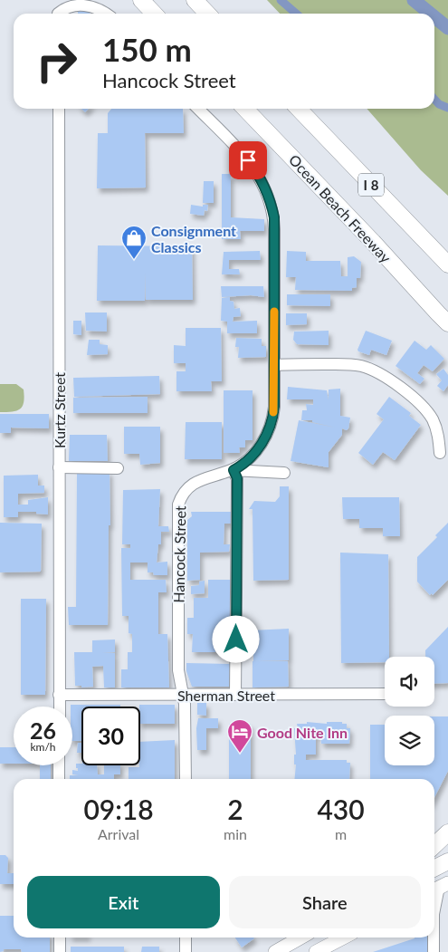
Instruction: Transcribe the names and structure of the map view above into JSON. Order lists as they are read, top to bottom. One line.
{"streets":{"highway":["I 8","Ocean Beach Freeway"],"street":["Kurtz Street","Hancock Street","Sherman Street"]},"crossings":[["Kurtz Street","Sherman Street"],["Hancock Street","Sherman Street"]],"places":{"shop":["Consignment Classics"],"hotel":["Good Nite Inn"]},"page":{"turn":["150 m","Hancock Street"],"speed":"26 km/h","limit":"30","eta":["09:18","Arrival","2","min","430","m"],"buttons":["Exit","Share"]}}
